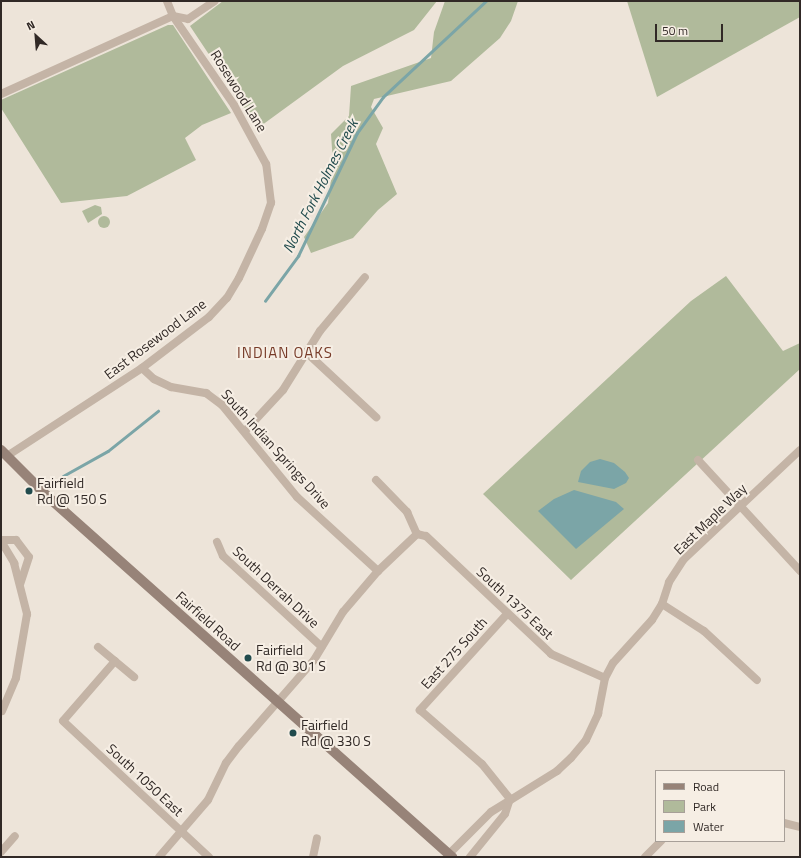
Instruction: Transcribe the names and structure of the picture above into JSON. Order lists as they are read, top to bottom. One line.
{"streets":{"street":["Rosewood Lane","East Rosewood Lane","South Indian Springs Drive","East Maple Way","South Derrah Drive","South 1375 East","Fairfield Road","East 275 South","South 1050 East"]},"crossings":[["Rosewood Lane","East Rosewood Lane"],["East Rosewood Lane","South Indian Springs Drive"],["East Rosewood Lane","Fairfield Road"],["East Maple Way","South 1375 East"],["East Maple Way","Fairfield Road"],["East Maple Way","East 275 South"],["South 1375 East","East 275 South"]],"districts":["INDIAN OAKS"],"water":["North Fork Holmes Creek"],"places":["Fairfield Rd @ 150 S","Fairfield Rd @ 301 S","Fairfield Rd @ 330 S"],"legend":["Road","Park","Water"],"scale_bar":"50 m","north":"top left"}
